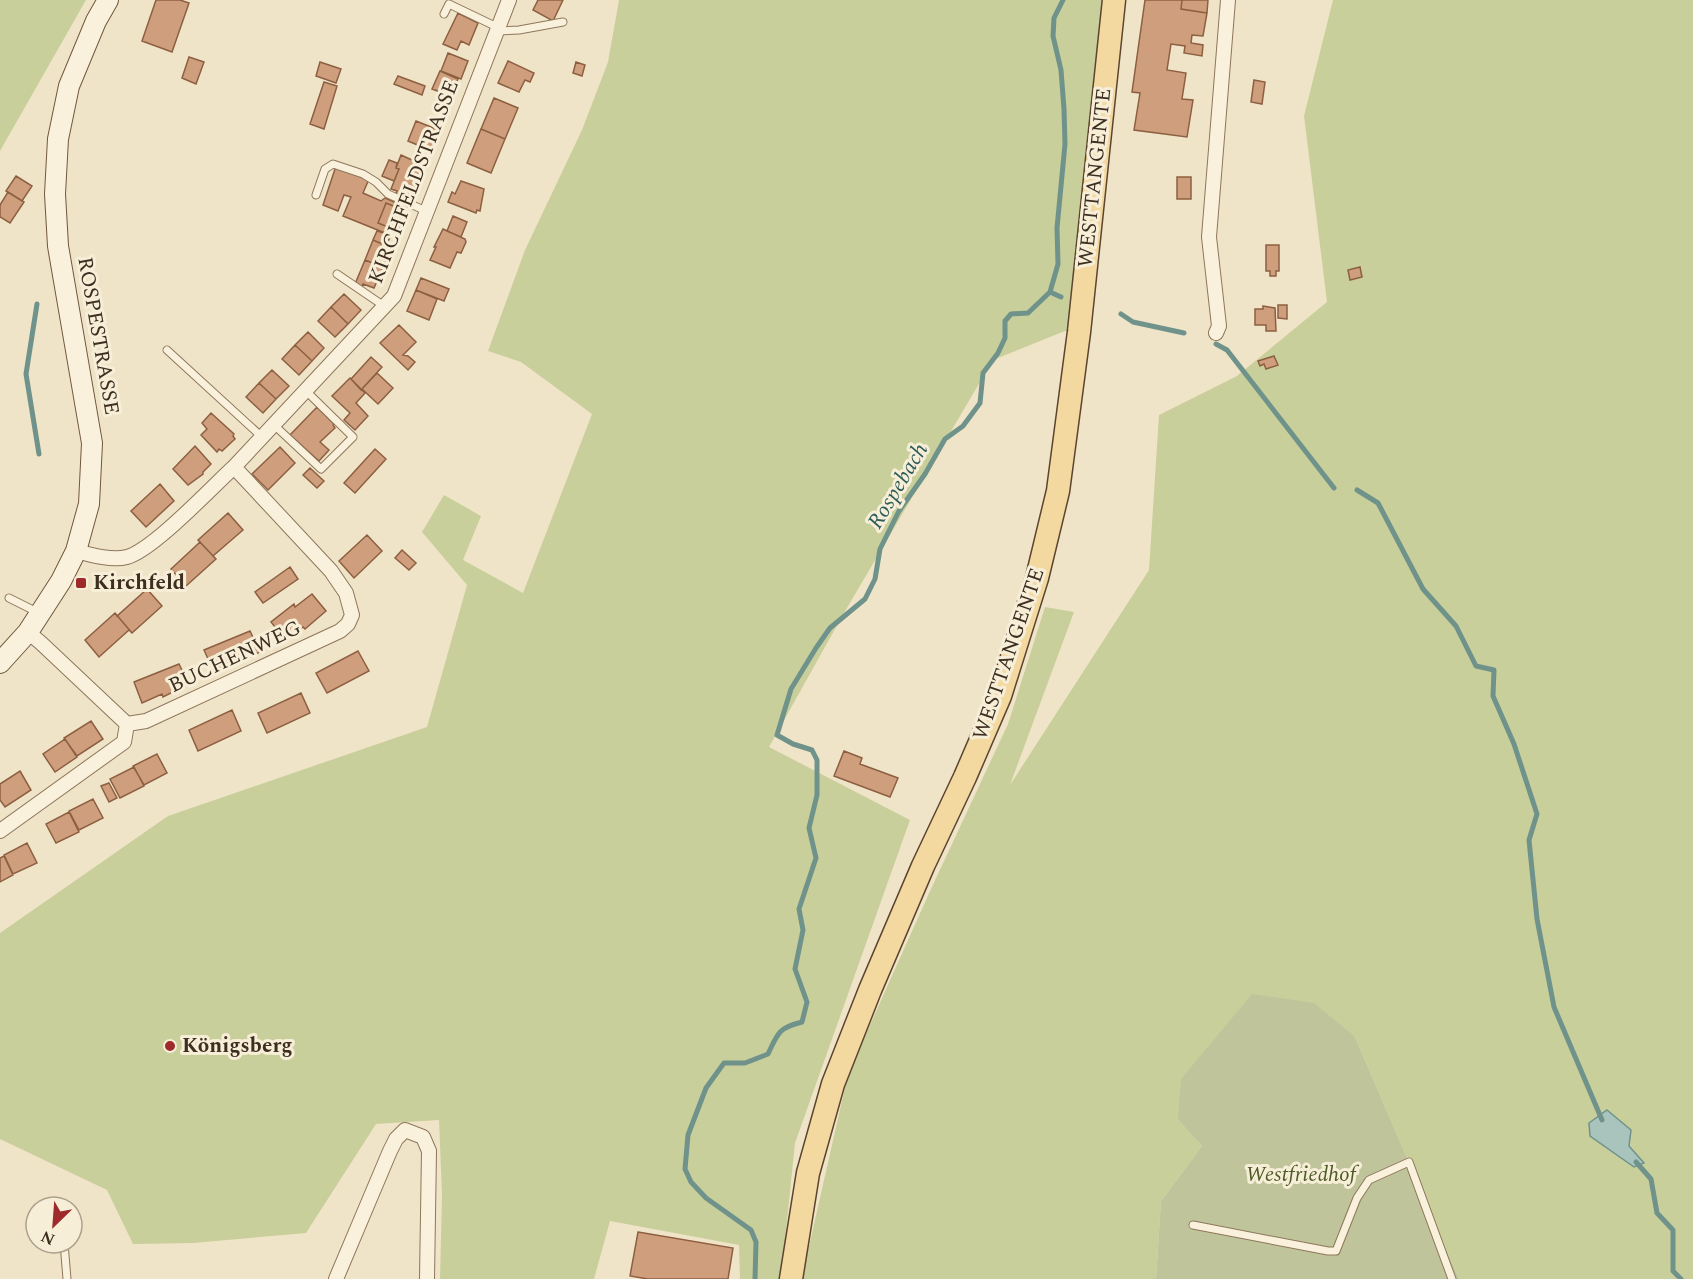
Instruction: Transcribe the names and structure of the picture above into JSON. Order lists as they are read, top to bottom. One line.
{"streets":{"main road":["WESTTANGENTE"],"street":["KIRCHFELDSTRASSE","ROSPESTRASSE","BUCHENWEG"]},"crossings":[["KIRCHFELDSTRASSE","ROSPESTRASSE"],["KIRCHFELDSTRASSE","BUCHENWEG"]],"water":["Rospebach"],"parks":["Westfriedhof"],"places":{"transit":["Kirchfeld"],"other":["Königsberg"]},"north":"bottom left"}
